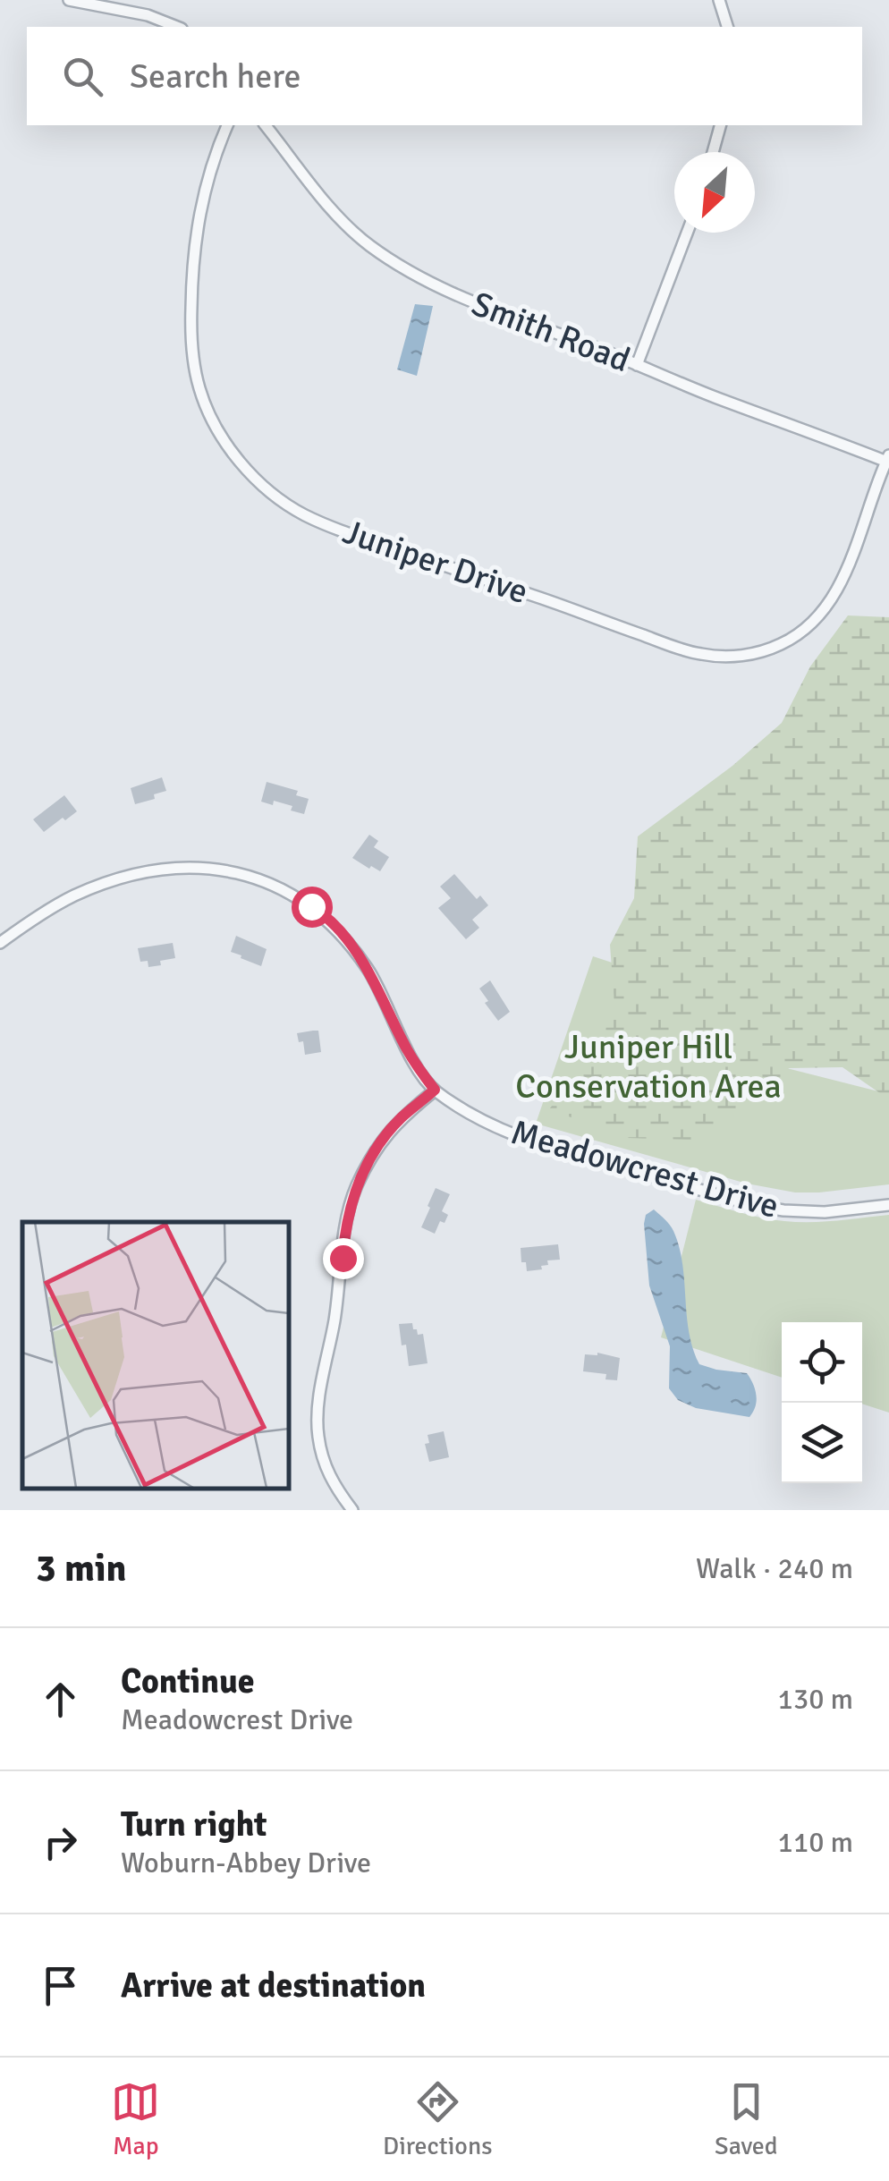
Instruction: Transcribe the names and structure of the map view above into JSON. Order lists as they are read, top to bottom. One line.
{"streets":{"street":["Smith Road","Juniper Drive","Meadowcrest Drive"]},"crossings":[["Smith Road","Juniper Drive"]],"parks":["Juniper Hill Conservation Area"],"north":"bottom left","page":{"search":"Search here","heading":["3 min","Walk · 240 m"],"list":[["Continue","Meadowcrest Drive","130 m"],["Turn right","Woburn-Abbey Drive","110 m"],"Arrive at destination"],"nav":["Map","Directions","Saved"]}}
